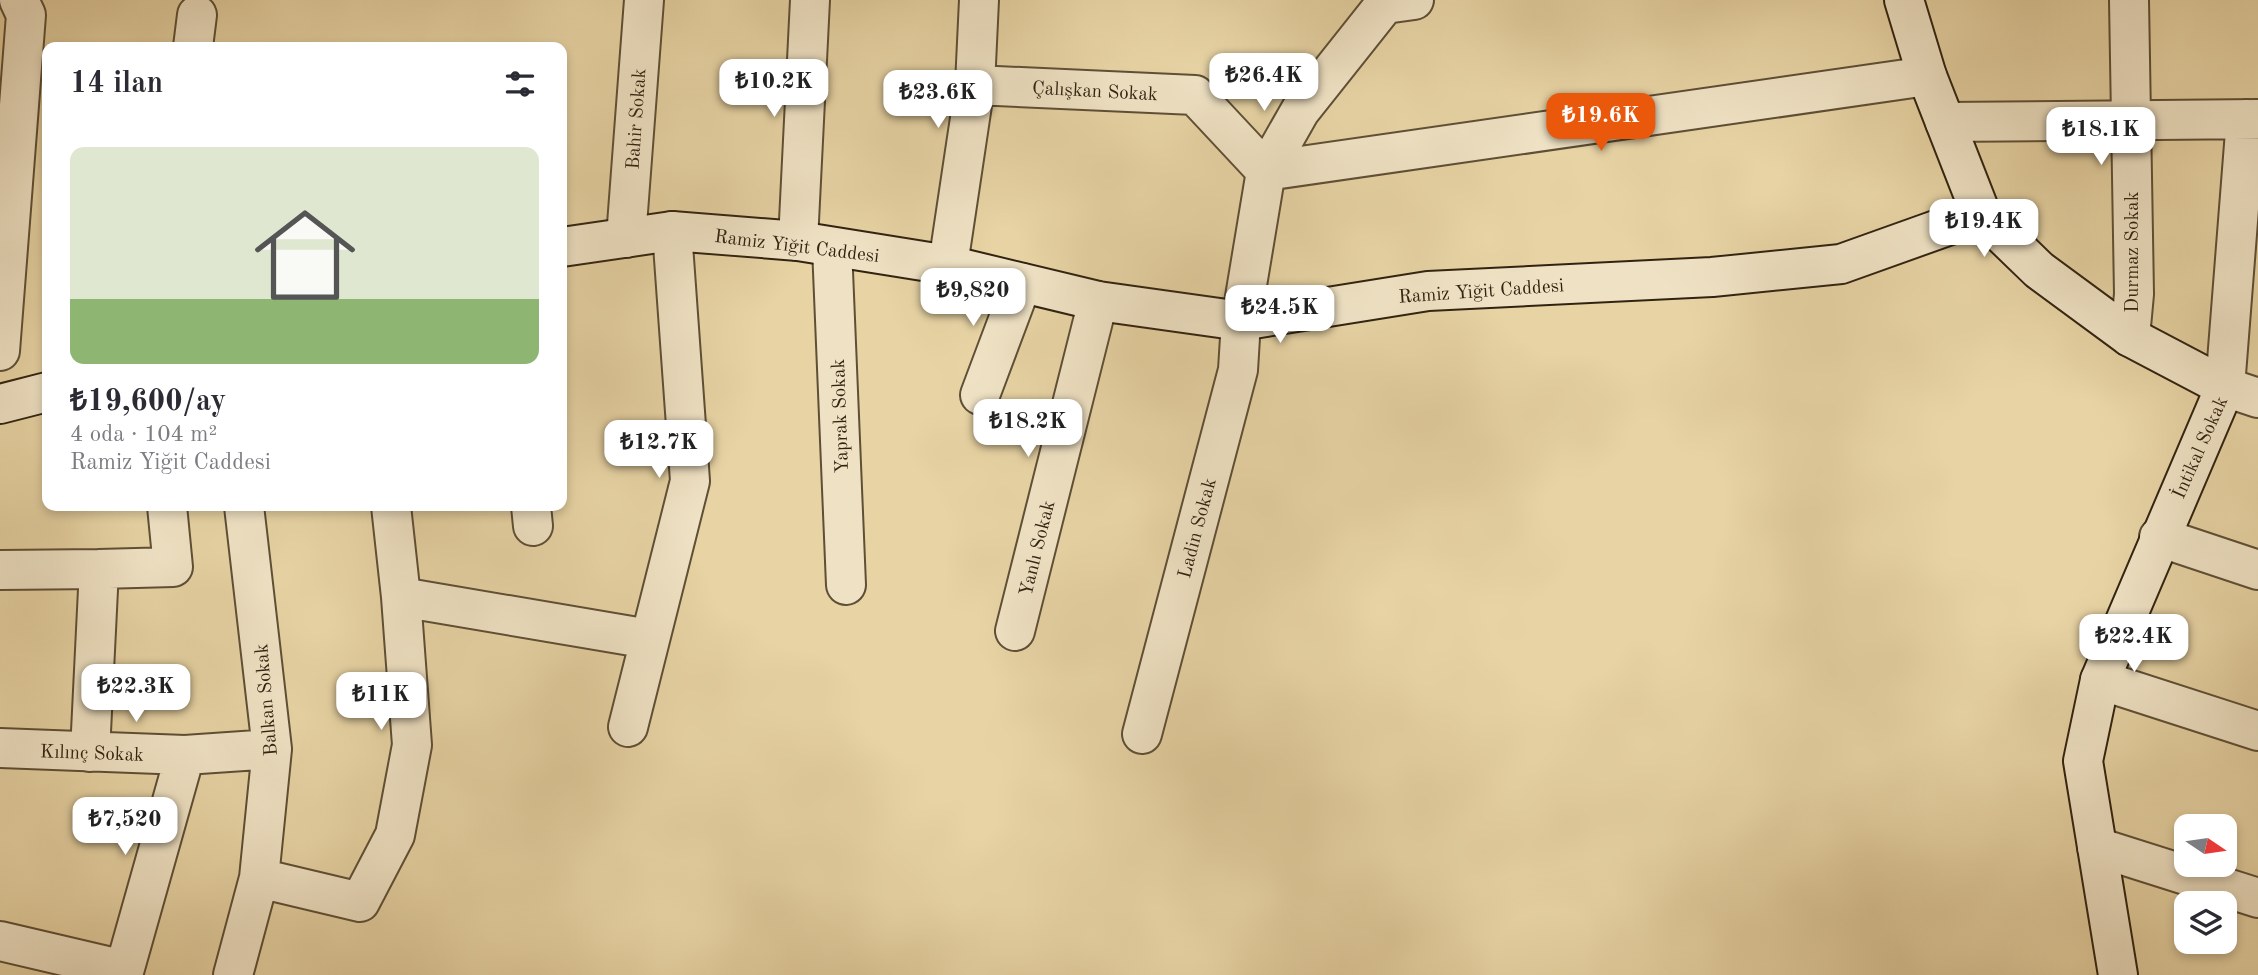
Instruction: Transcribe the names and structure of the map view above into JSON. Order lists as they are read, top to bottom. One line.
{"streets":{"street":["Çalışkan Sokak","Bahir Sokak","Ramiz Yiğit Caddesi","Durmaz Sokak","Yaprak Sokak","İntikal Sokak","Ladin Sokak","Yanlı Sokak","Balkan Sokak","Kılınç Sokak"]},"crossings":[["Bahir Sokak","Ramiz Yiğit Caddesi"],["Ramiz Yiğit Caddesi","Yaprak Sokak"],["Ramiz Yiğit Caddesi","İntikal Sokak"],["Ramiz Yiğit Caddesi","Ladin Sokak"],["Ramiz Yiğit Caddesi","Yanlı Sokak"],["Durmaz Sokak","İntikal Sokak"],["Balkan Sokak","Kılınç Sokak"]],"north":"right","page":{"heading":"14 ilan","price":["₺26.4K","₺10.2K","₺23.6K","₺19.6K","₺18.1K","₺19.4K","₺9,820","₺24.5K","₺18.2K","₺12.7K","₺22.4K","₺22.3K","₺11K","₺7,520"],"list":[{"name":"₺19,600/ay","note":"4 oda · 104 m² · Ramiz Yiğit Caddesi"}]}}
